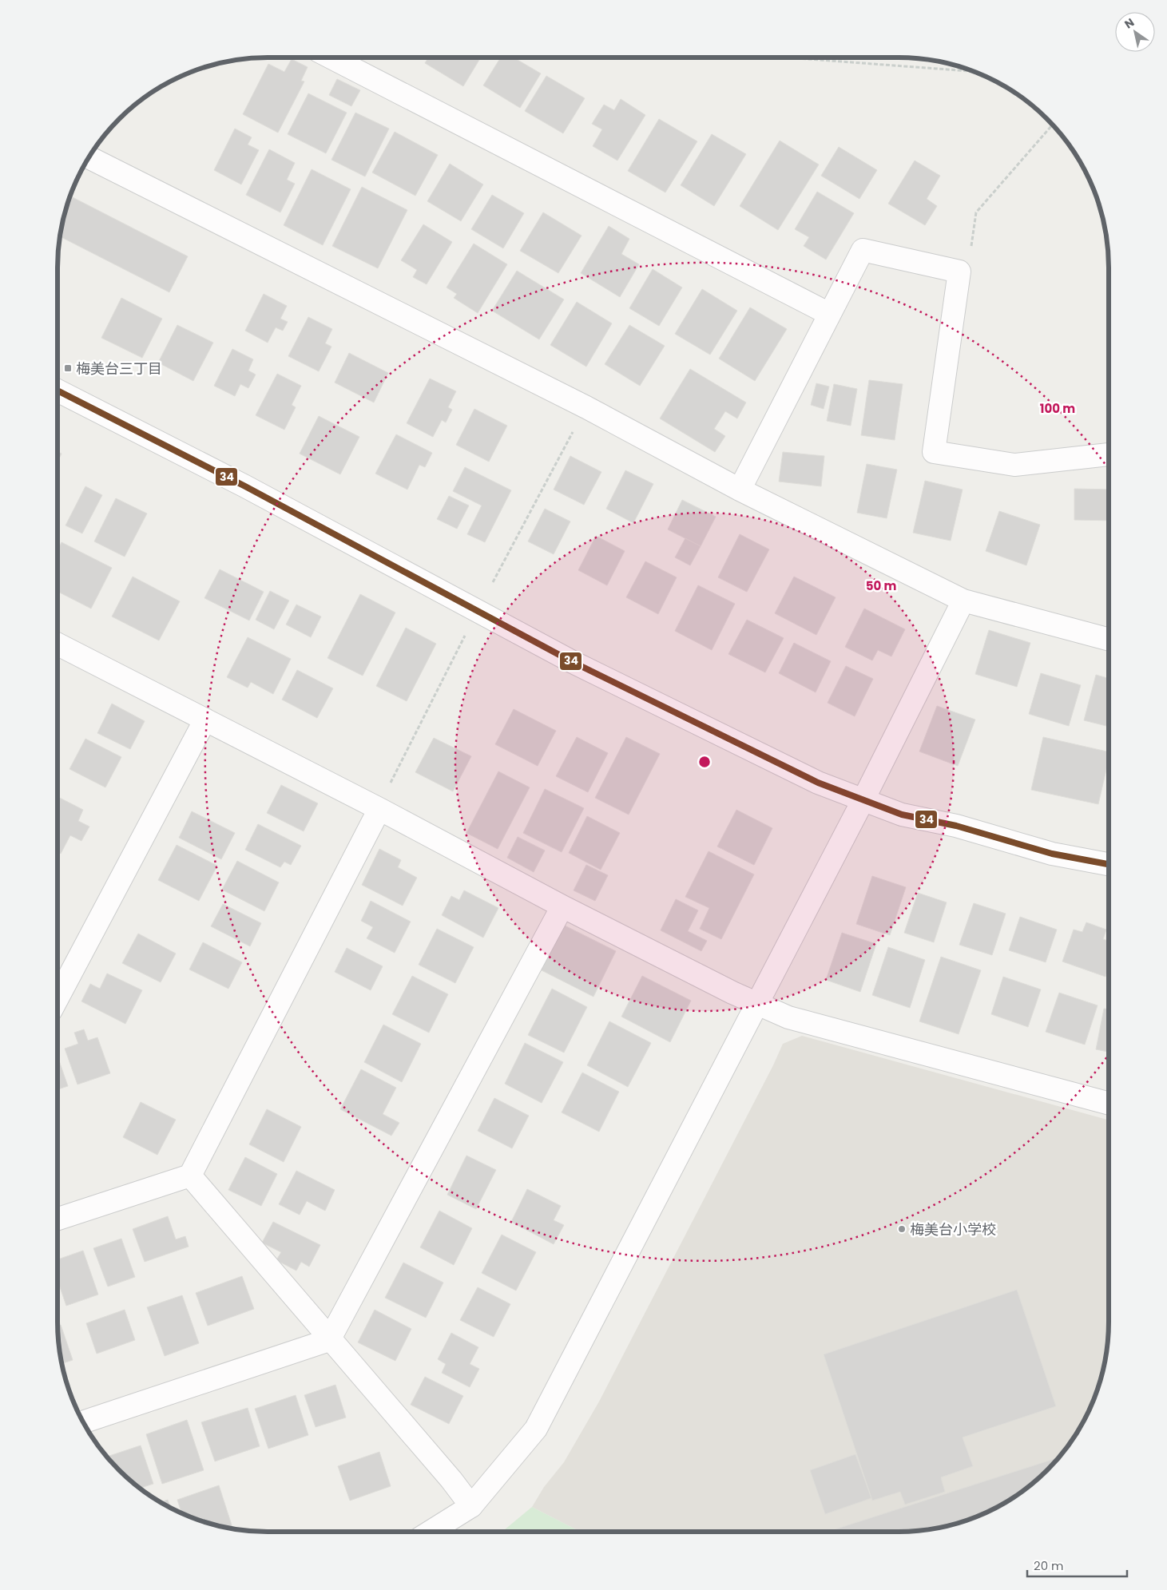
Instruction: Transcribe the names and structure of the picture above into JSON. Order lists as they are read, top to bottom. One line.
{"places":{"transit":["梅美台三丁目"],"other":["梅美台小学校"]},"lines":["transit line 34"],"scale_bar":"20 m","north":"top left","rings":["100 m","50 m"]}
